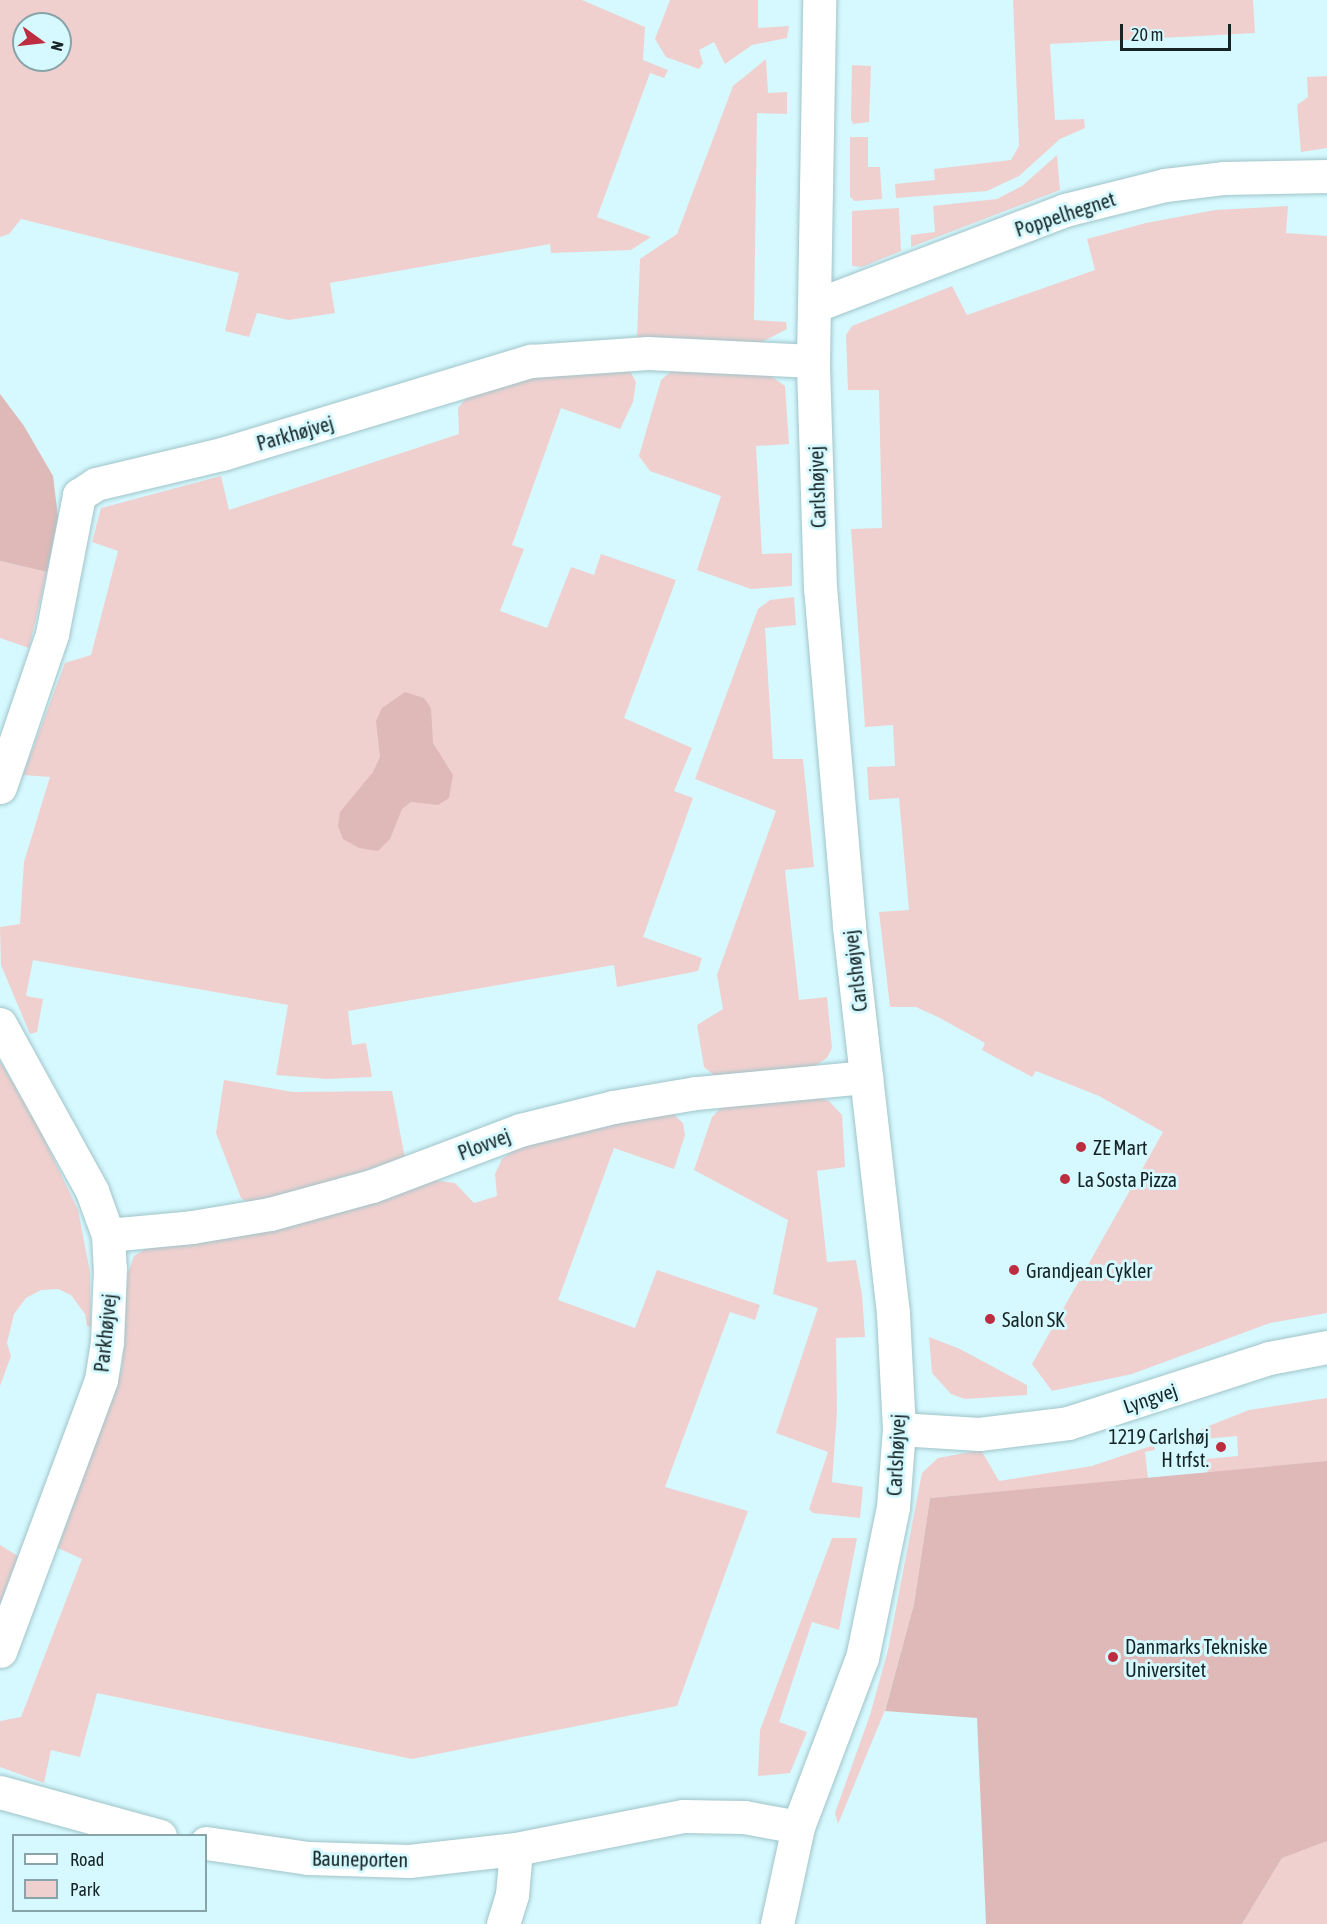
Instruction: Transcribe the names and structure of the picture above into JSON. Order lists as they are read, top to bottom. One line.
{"streets":{"street":["Poppelhegnet","Parkhøjvej","Carlshøjvej","Plovvej","Lyngvej","Bauneporten"]},"crossings":[["Poppelhegnet","Carlshøjvej"],["Parkhøjvej","Carlshøjvej"],["Parkhøjvej","Plovvej"],["Carlshøjvej","Plovvej"],["Carlshøjvej","Lyngvej"],["Carlshøjvej","Bauneporten"]],"places":["ZE Mart","La Sosta Pizza","Grandjean Cykler","Salon SK","1219 Carlshøj H trfst.","Danmarks Tekniske Universitet"],"legend":["Road","Park"],"scale_bar":"20 m","north":"right"}
